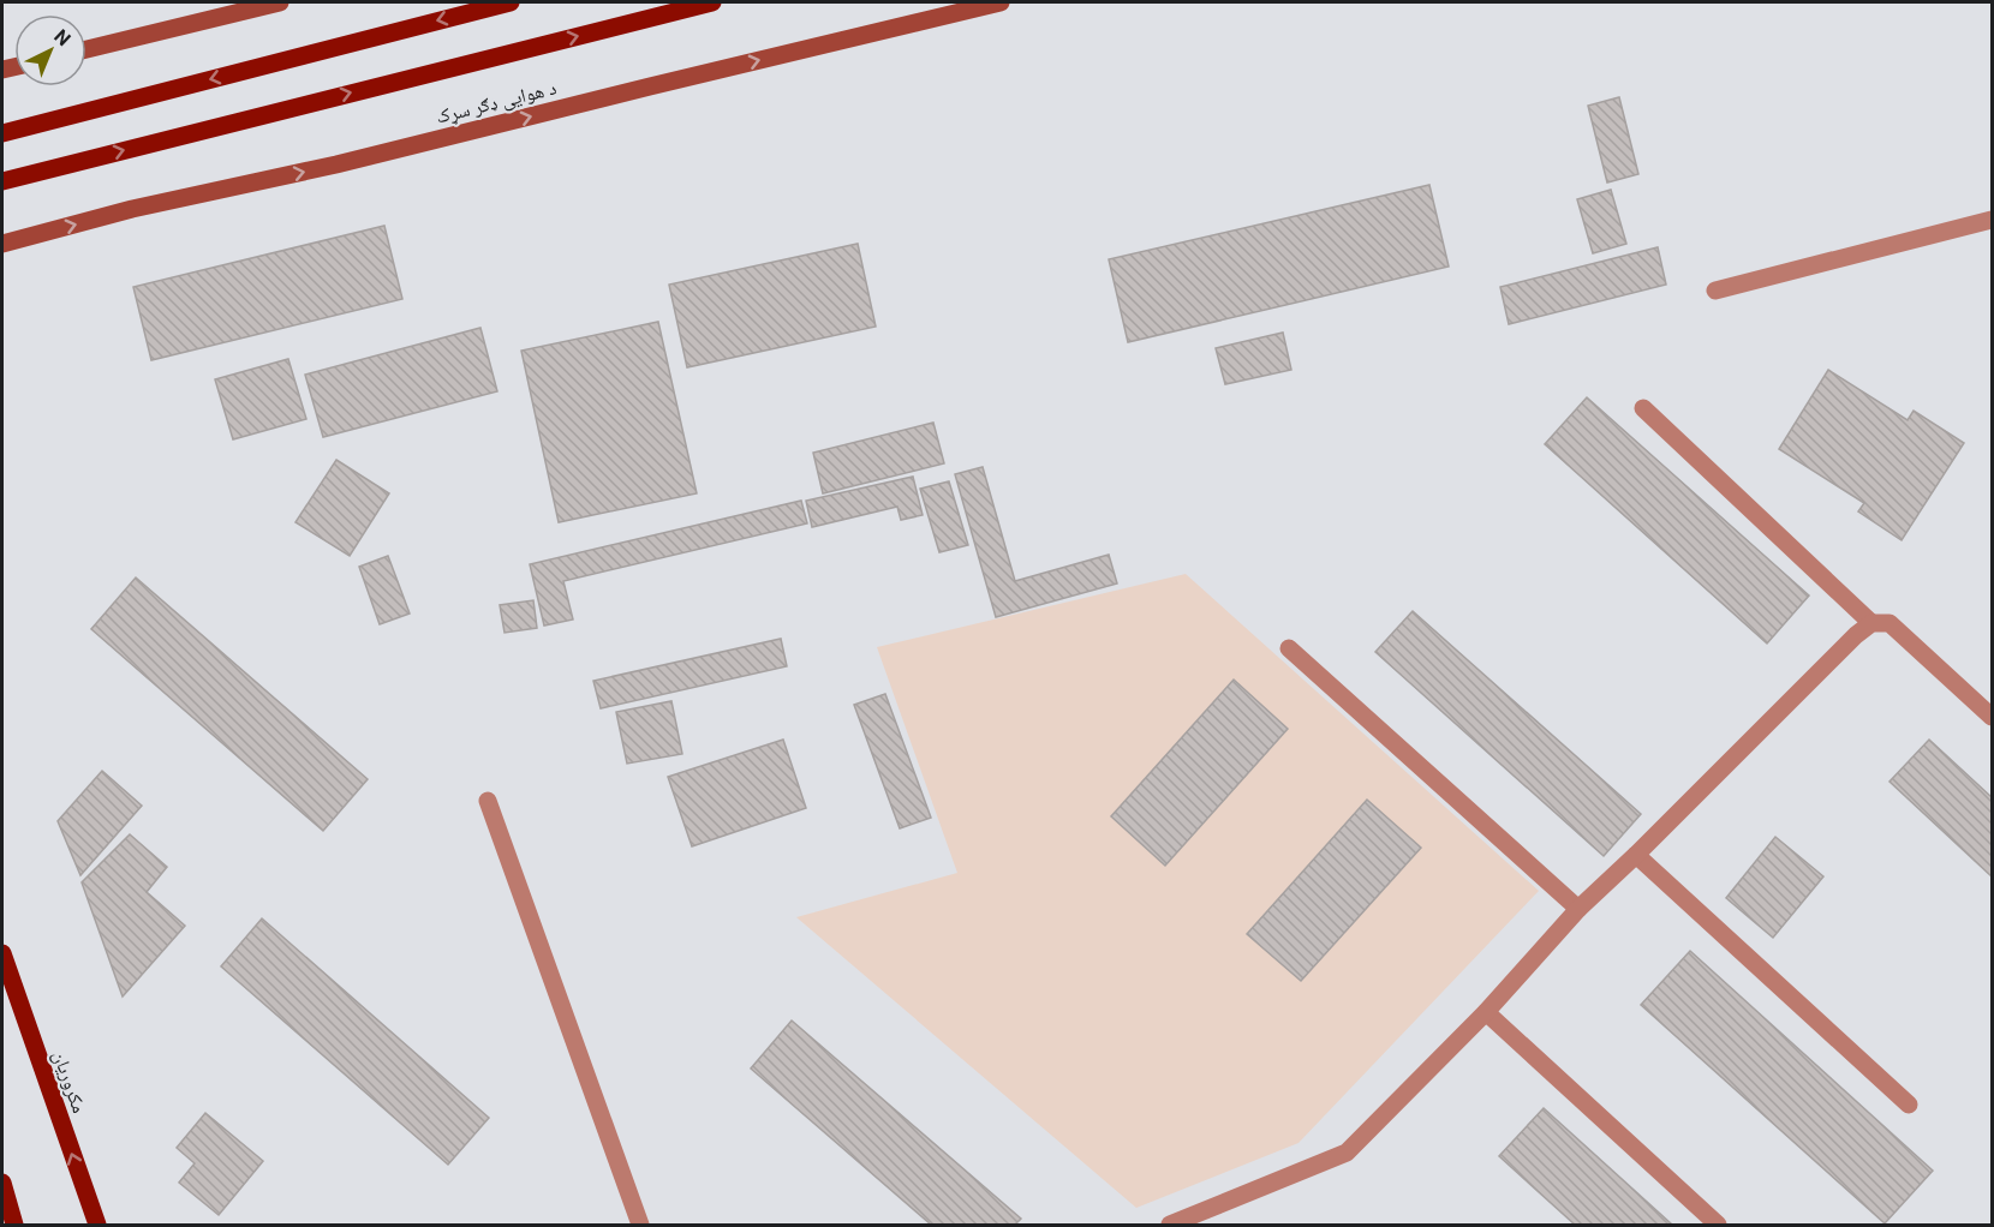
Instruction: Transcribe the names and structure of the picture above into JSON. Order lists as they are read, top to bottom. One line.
{"streets":{"main road":["د هوایی ډګر سړک","مکروریان"]},"one_way":["مکروریان"],"north":"top right"}
